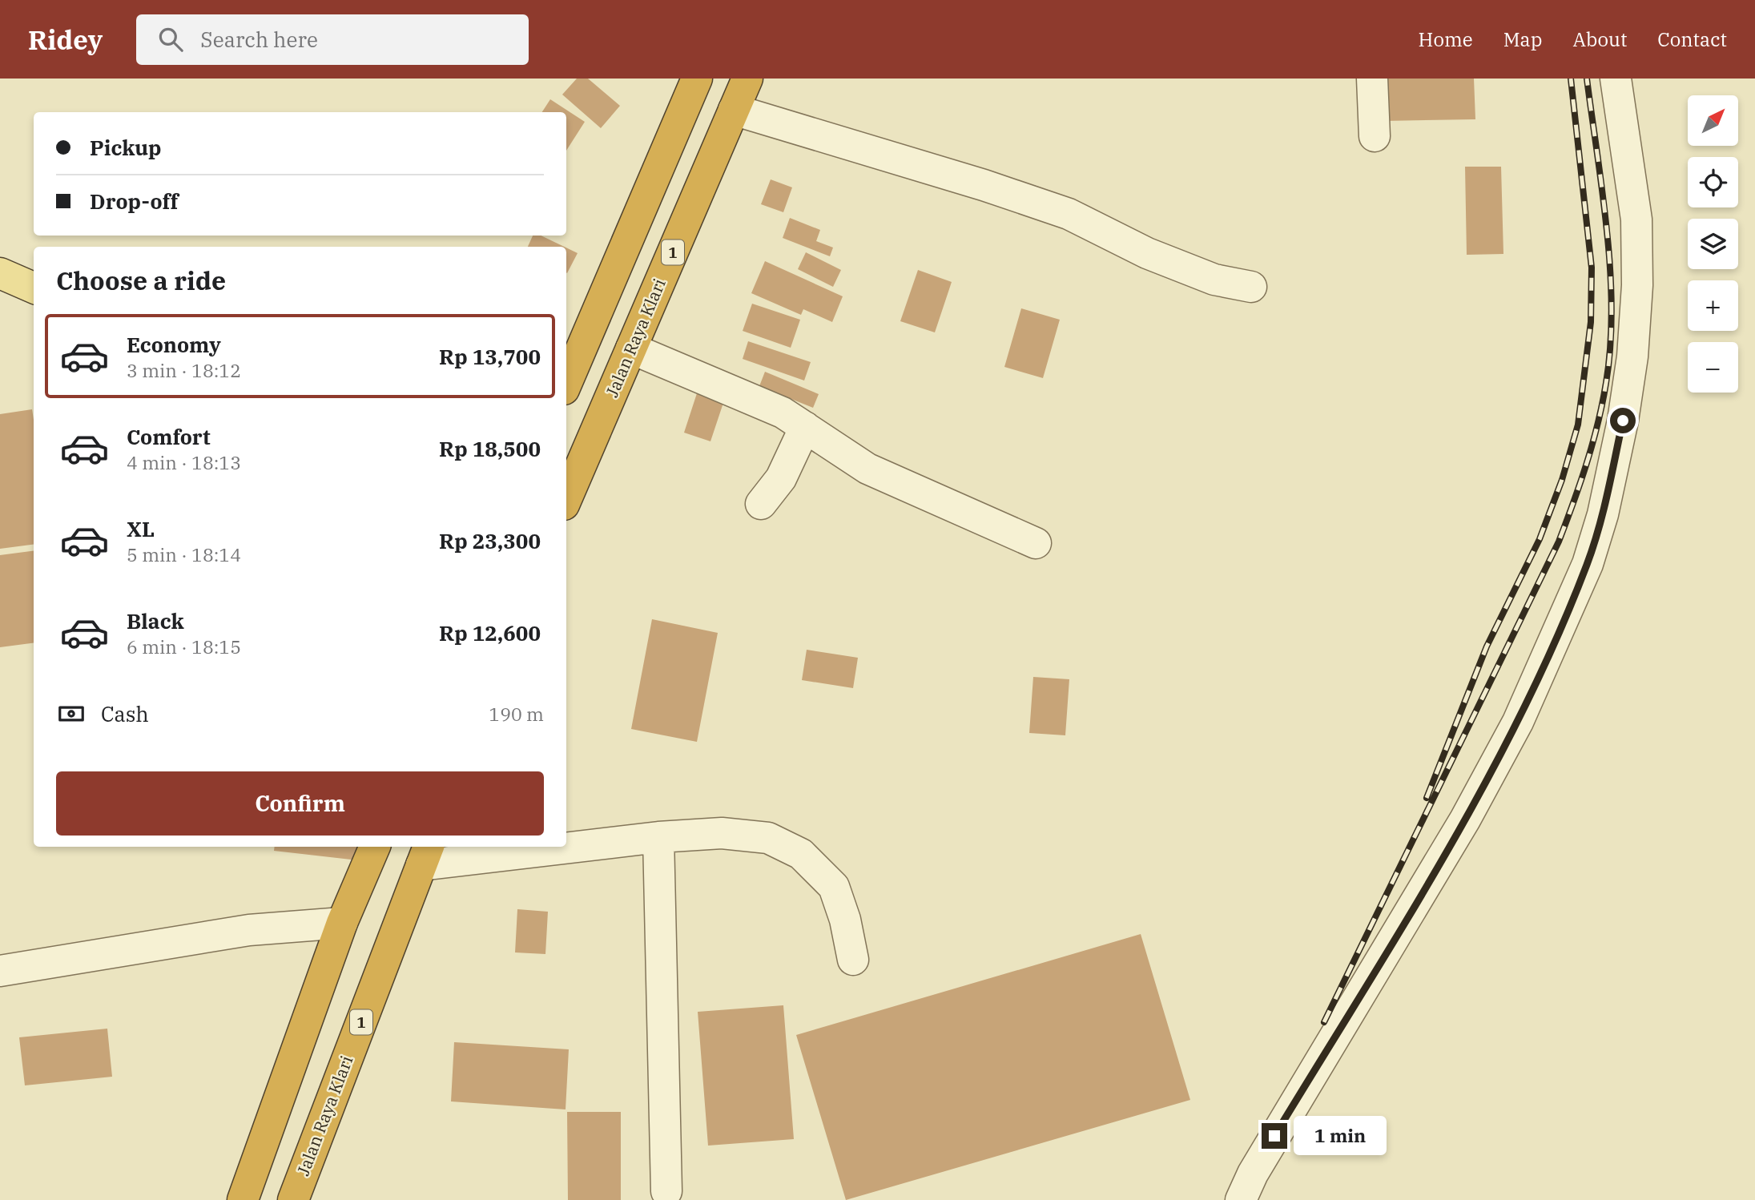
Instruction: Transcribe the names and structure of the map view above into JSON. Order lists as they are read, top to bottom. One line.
{"streets":{"highway":["1","Jalan Raya Klari"]},"north":"top right","page":{"header":"Ridey","search":"Search here","nav":["Home","Map","About","Contact"],"map_buttons":["+","−"],"banner":["Pickup","Drop-off"],"heading":"Choose a ride","list":[{"name":"Economy","note":"3 min · 18:12","value":"Rp 13,700"},{"name":"Comfort","note":"4 min · 18:13","value":"Rp 18,500"},{"name":"XL","note":"5 min · 18:14","value":"Rp 23,300"},{"name":"Black","note":"6 min · 18:15","value":"Rp 12,600"}],"pay":["Cash","190 m"],"buttons":"Confirm","bubble":"1 min"}}
